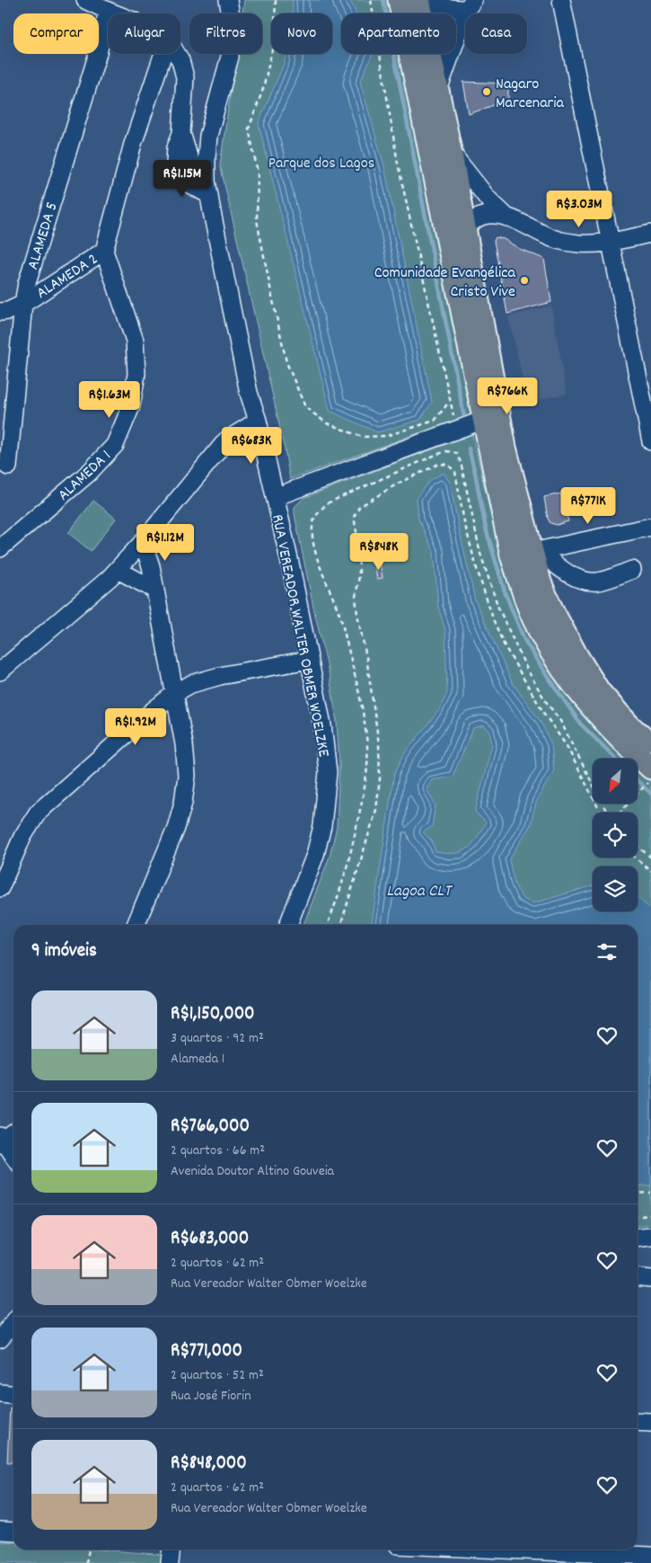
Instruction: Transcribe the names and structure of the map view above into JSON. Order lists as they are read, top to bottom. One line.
{"streets":{"street":["ALAMEDA 5","ALAMEDA 2","ALAMEDA 1","RUA VEREADOR WALTER OBMER WOELZKE"]},"crossings":[["ALAMEDA 5","ALAMEDA 2"],["ALAMEDA 2","ALAMEDA 1"]],"water":["Lagoa CLT"],"parks":["Parque dos Lagos"],"places":["Nagaro Marcenaria","Comunidade Evangélica Cristo Vive"],"north":"bottom left","page":{"chip":["Comprar","Alugar","Filtros","Novo","Apartamento","Casa"],"price":["R$1.15M","R$3.03M","R$766K","R$1.63M","R$683K","R$771K","R$1.12M","R$848K","R$1.92M"],"heading":"9 imóveis","list":[{"name":"R$1,150,000","note":"3 quartos · 92 m² · Alameda 1"},{"name":"R$766,000","note":"2 quartos · 66 m² · Avenida Doutor Altino Gouveia"},{"name":"R$683,000","note":"2 quartos · 62 m² · Rua Vereador Walter Obmer Woelzke"},{"name":"R$771,000","note":"2 quartos · 52 m² · Rua José Fiorin"},{"name":"R$848,000","note":"2 quartos · 62 m² · Rua Vereador Walter Obmer Woelzke"}]}}
